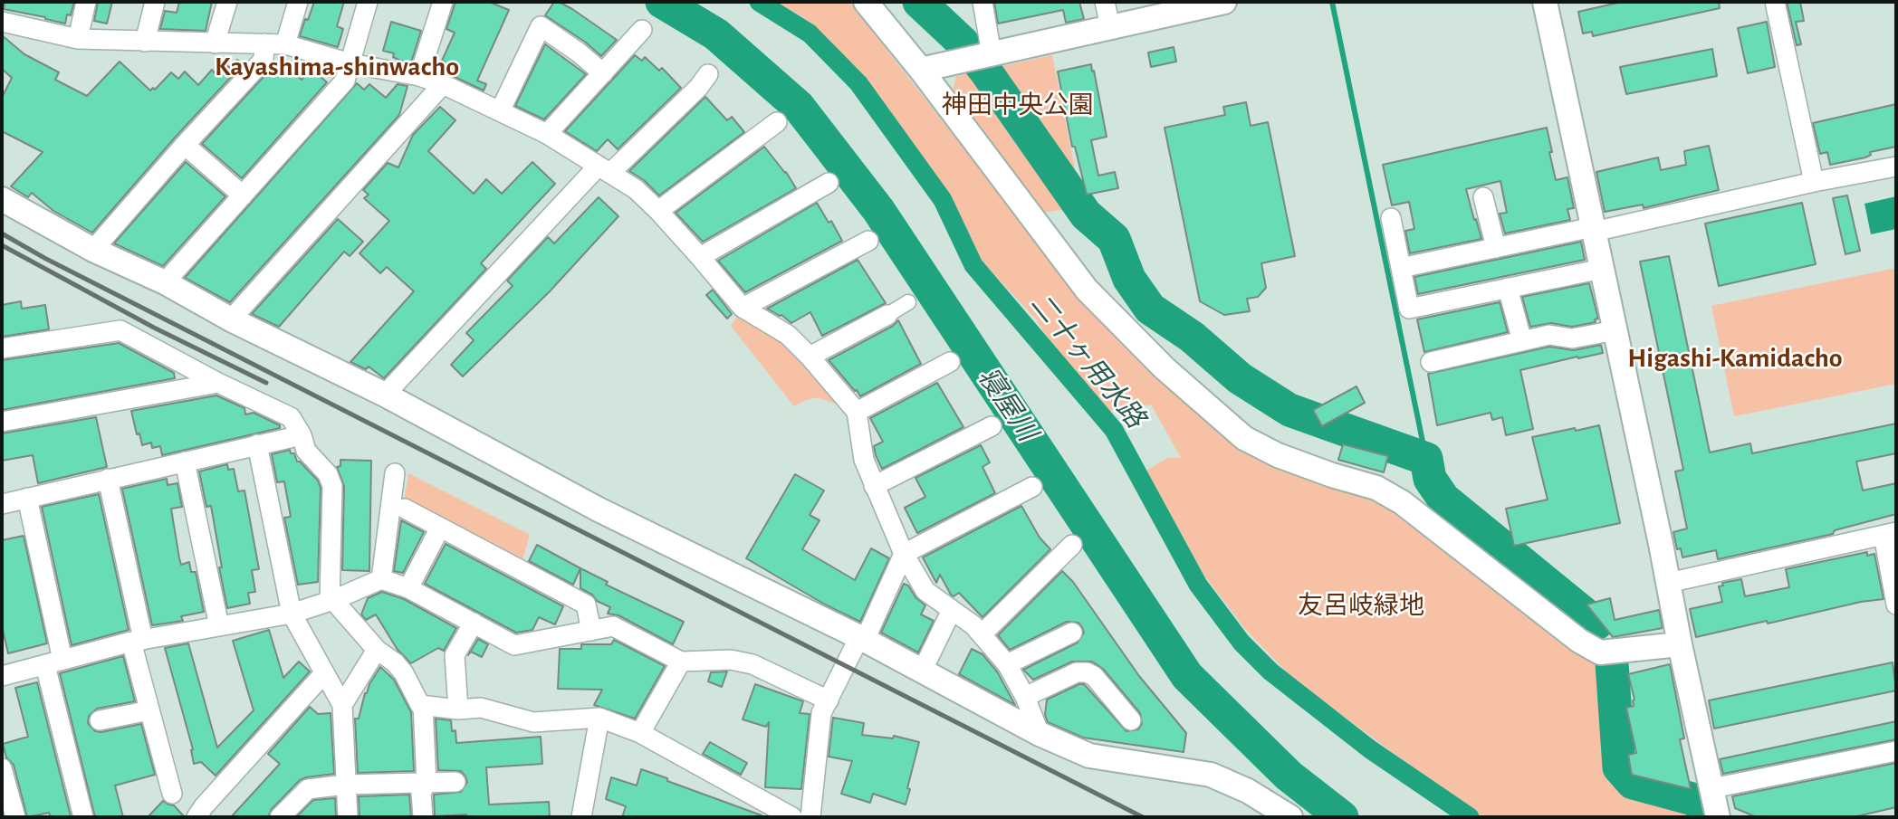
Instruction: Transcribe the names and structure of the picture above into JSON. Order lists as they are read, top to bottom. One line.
{"districts":["Kayashima-shinwacho","Higashi-Kamidacho"],"water":["二十ヶ用水路","寝屋川"],"parks":["神田中央公園","友呂岐緑地"]}
